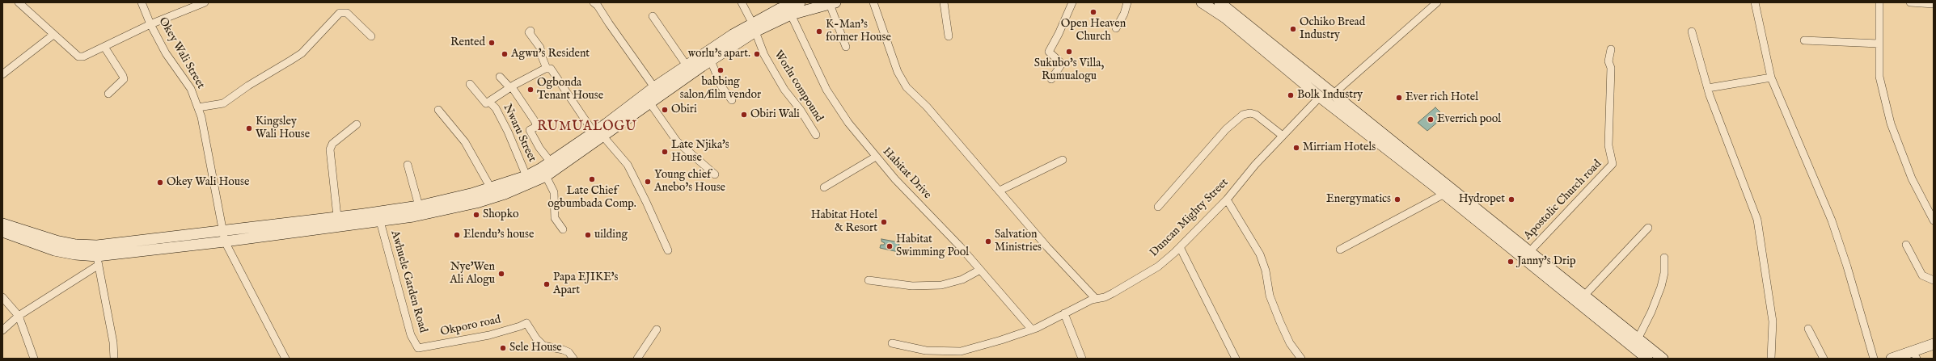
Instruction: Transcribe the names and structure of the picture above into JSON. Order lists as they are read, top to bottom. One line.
{"streets":{"street":["Okey Wali Street","Worlu compound","Nwaru Street","Habitat Drive","Apostolic Church road","Duncan Mighty Street","Awhuele Garden Road","Okporo road"]},"crossings":[["Habitat Drive","Duncan Mighty Street"],["Awhuele Garden Road","Okporo road"]],"districts":["RUMUALOGU"],"places":["Open Heaven Church","Ochiko Bread Industry","K-Man's former House","Rented","Sukubo's Villa, Rumualogu","Agwu's Resident","worlu's apart.","babbing salon/film vendor","Ogbonda Tenant House","Bolk Industry","Ever rich Hotel","Obiri","Obiri Wali","Everrich pool","Kingsley Wali House","Mirriam Hotels","Late Njika's House","Late Chief ogbumbada Comp.","Young chief Anebo's House","Okey Wali House","Energymatics","Hydropet","Shopko","Habitat Hotel & Resort","Elendu's house","uilding","Salvation Ministries","Habitat Swimming Pool","Janny's Drip","Nye'Wen Ali Alogu","Papa EJIKE's Apart","Sele House"]}
